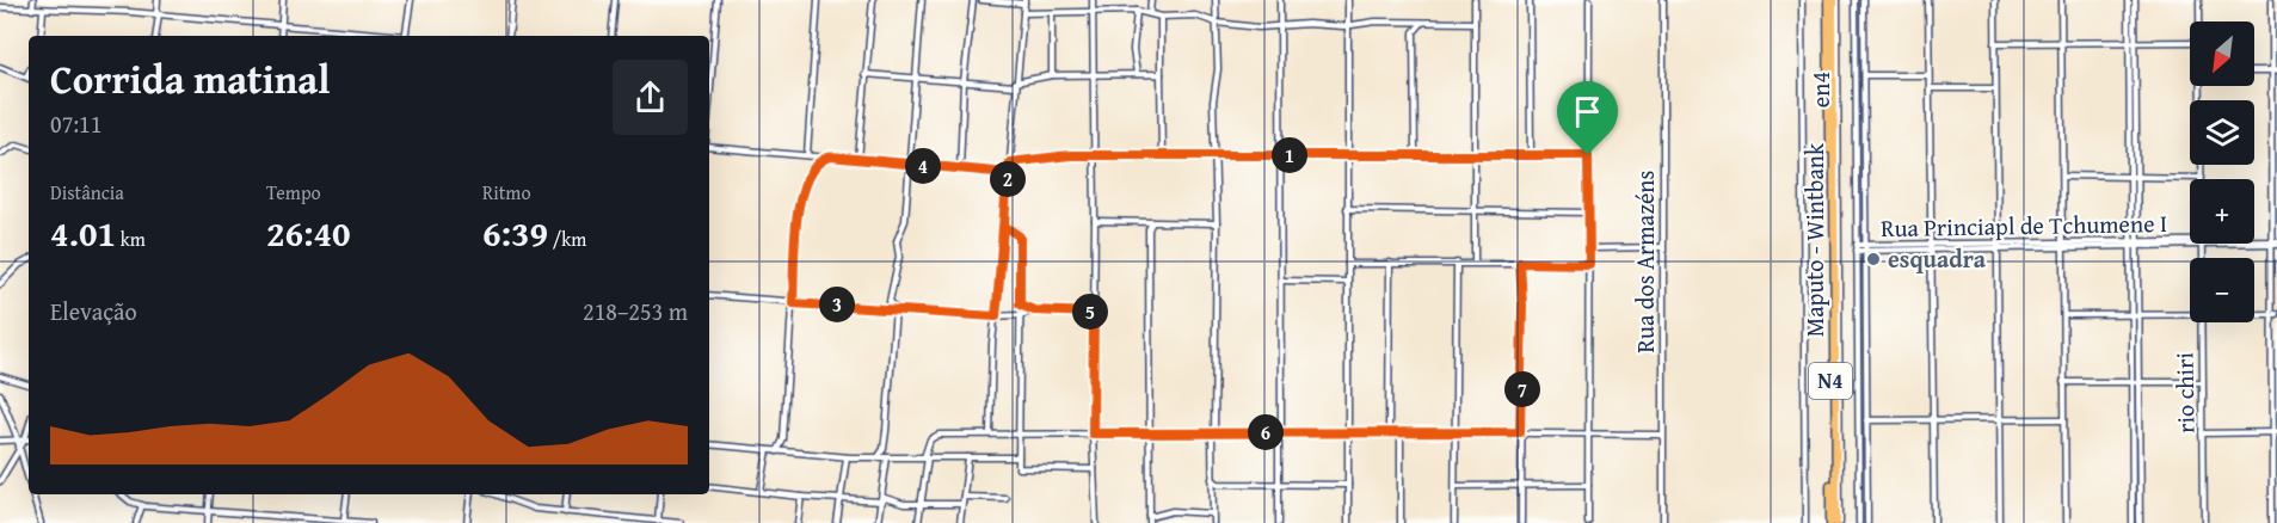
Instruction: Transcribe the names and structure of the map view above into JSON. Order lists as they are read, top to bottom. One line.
{"streets":{"highway":["Maputo - Wintbank","N4"],"street":["Rua Princiapl de Tchumene I","Rua dos Armazéns","rio chiri"]},"crossings":[["Rua Princiapl de Tchumene I","rio chiri"]],"places":["esquadra"],"north":"bottom left","page":{"map_buttons":["+","−"],"heading":["Corrida matinal","07:11"],"pins":["1","4","2","3","5","7","6"],"stats":[["Distância","4.01 km"],["Tempo","26:40"],["Ritmo","6:39 /km"]],"chart":["Elevação","218–253 m"]}}
